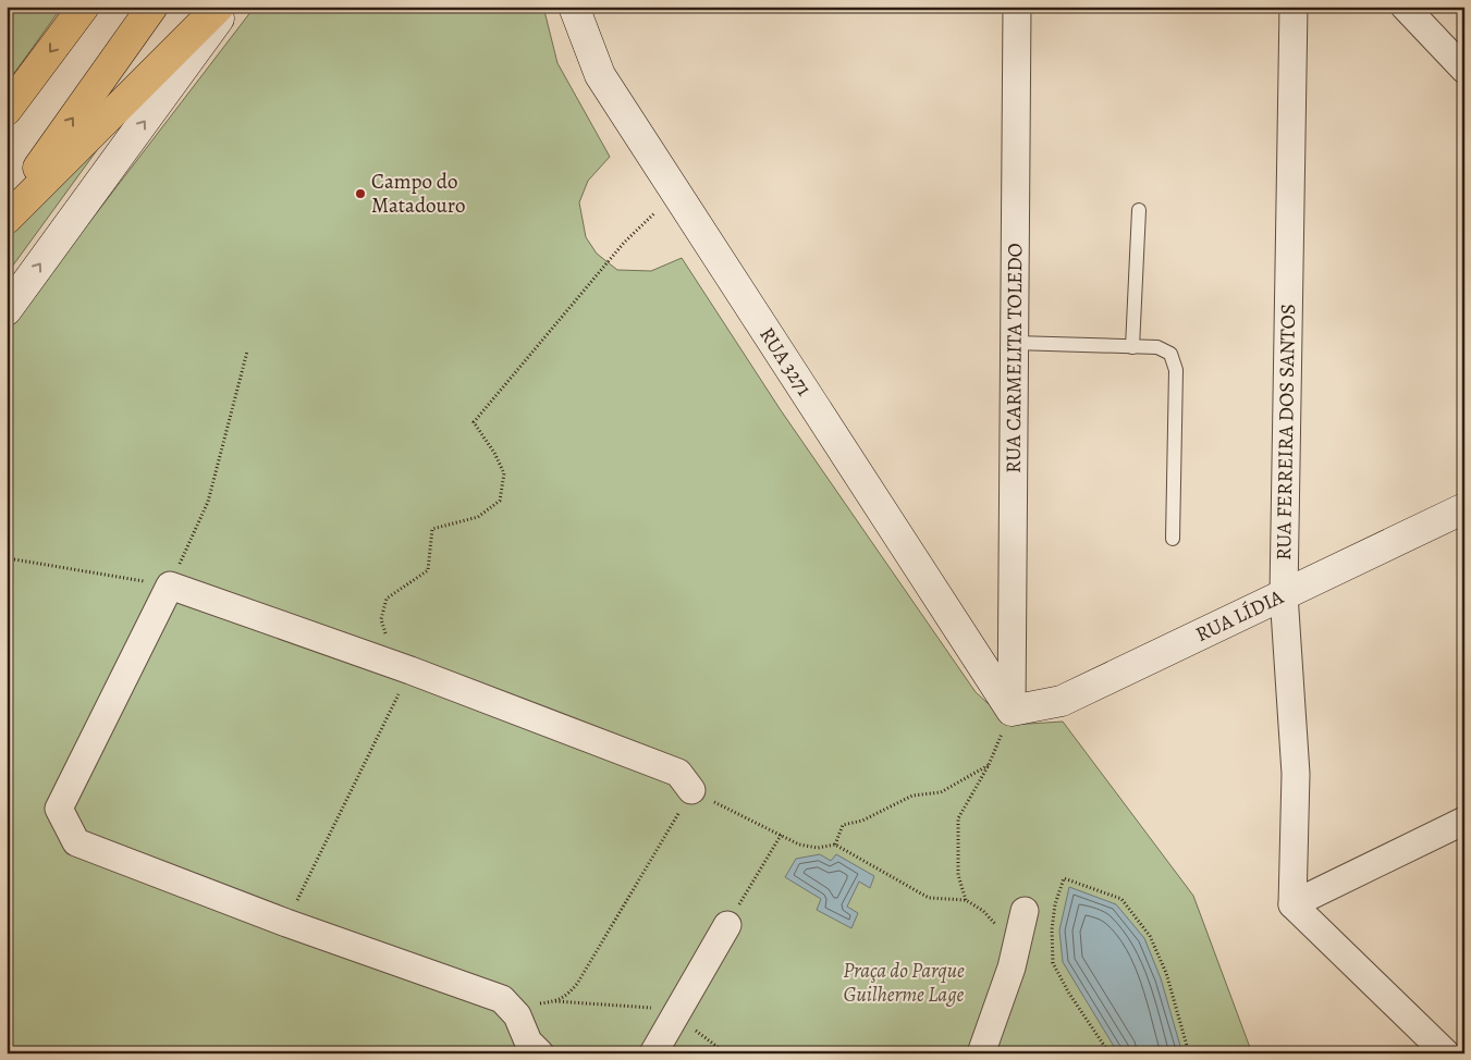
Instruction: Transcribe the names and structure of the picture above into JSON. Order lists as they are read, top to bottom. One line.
{"streets":{"street":["RUA CARMELITA TOLEDO","RUA 3271","RUA FERREIRA DOS SANTOS","RUA LÍDIA"]},"crossings":[["RUA CARMELITA TOLEDO","RUA 3271"],["RUA CARMELITA TOLEDO","RUA LÍDIA"],["RUA 3271","RUA LÍDIA"],["RUA FERREIRA DOS SANTOS","RUA LÍDIA"]],"parks":["Praça do Parque Guilherme Lage"],"places":["Campo do Matadouro"]}
